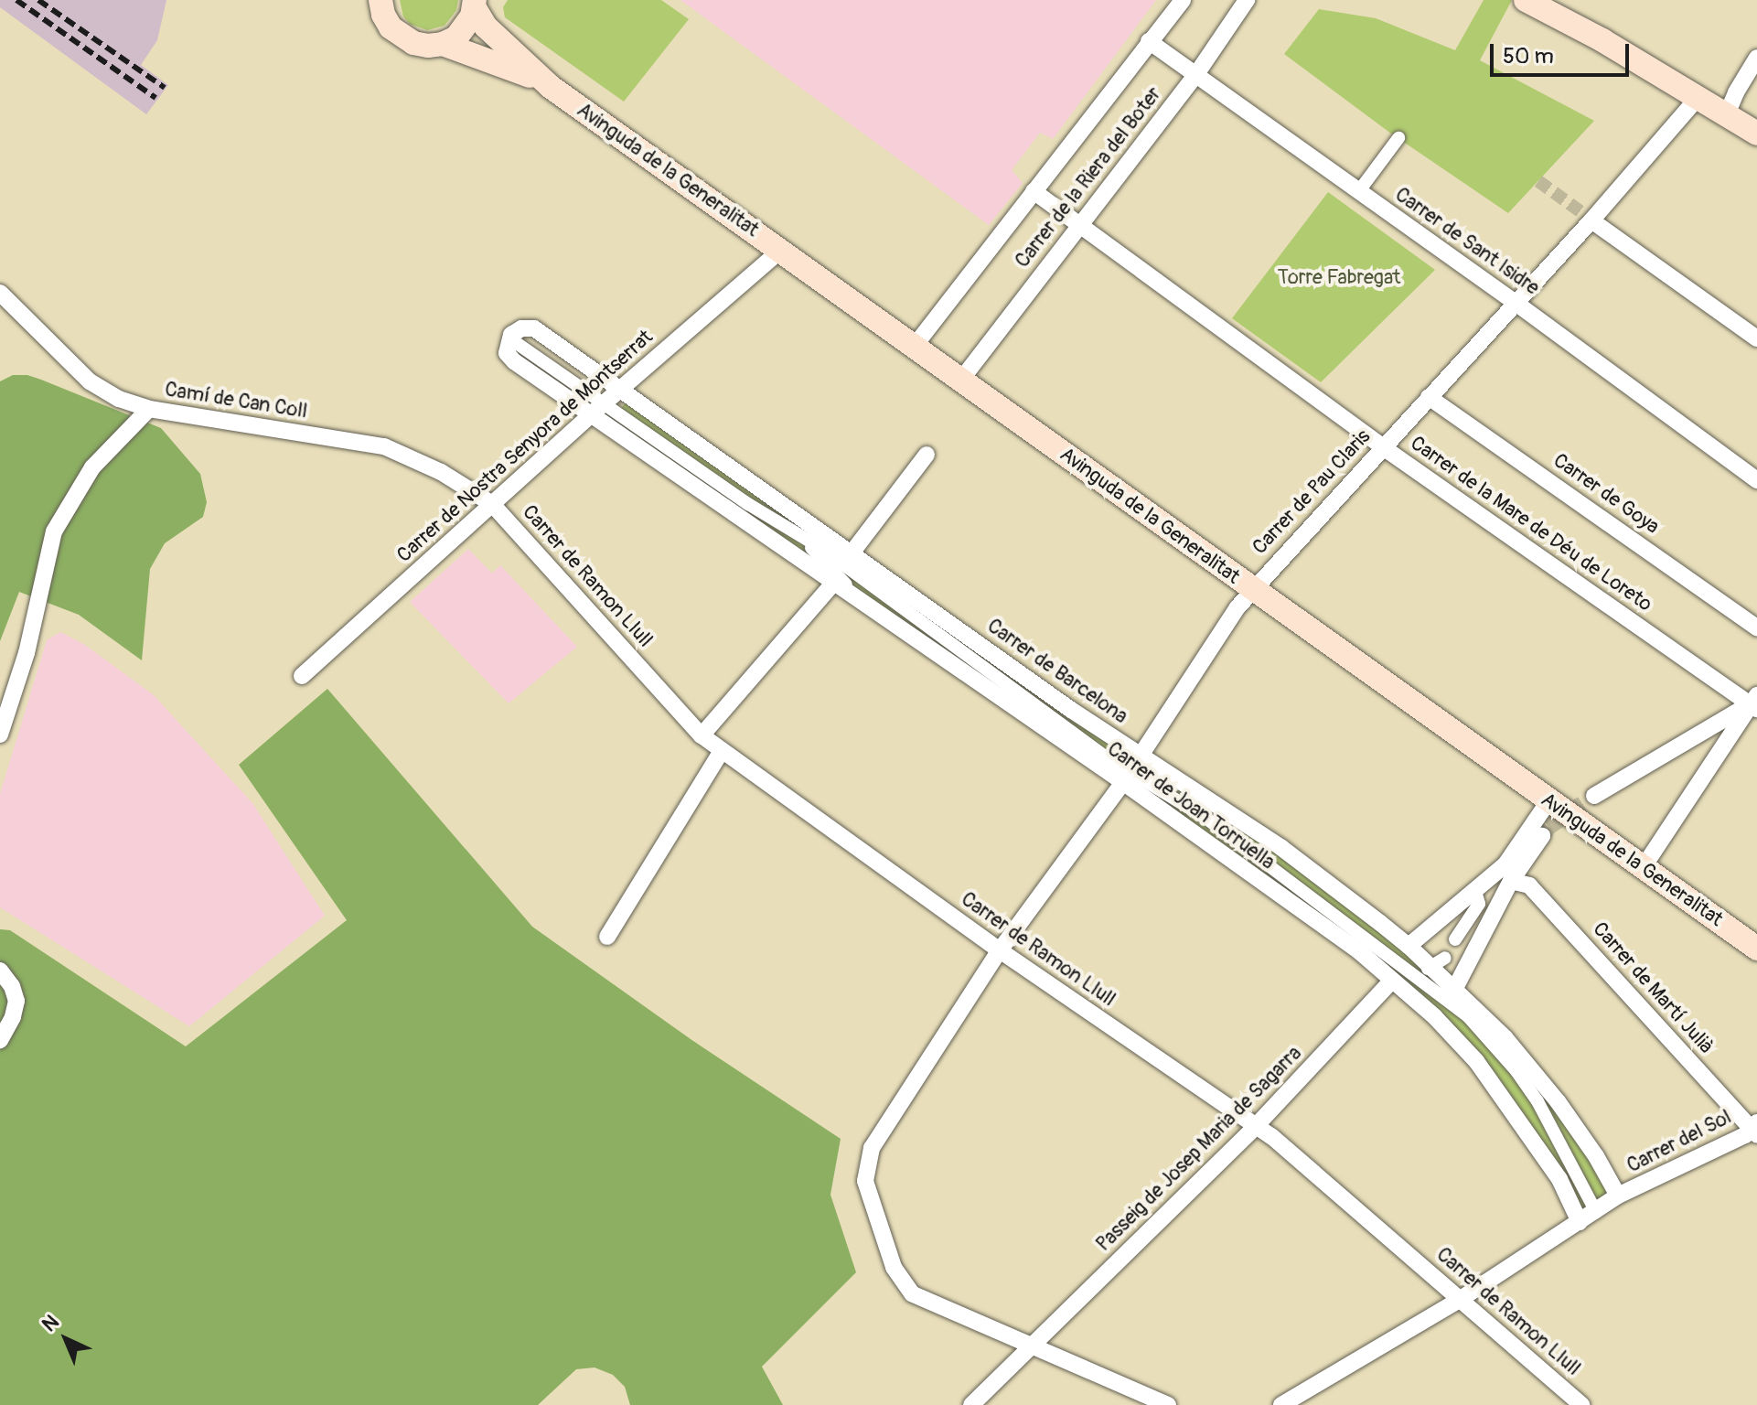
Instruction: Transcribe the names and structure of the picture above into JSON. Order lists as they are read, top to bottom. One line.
{"streets":{"main road":["Avinguda de la Generalitat"],"street":["Carrer de la Riera del Boter","Carrer de Sant Isidre","Camí de Can Coll","Carrer de Nostra Senyora de Montserrat","Carrer de Pau Claris","Carrer de Goya","Carrer de la Mare de Déu de Loreto","Carrer de Ramon Llull","Carrer de Barcelona","Carrer de Joan Torruella","Carrer de Martí Julià","Carrer del Sol","Passeig de Josep Maria de Sagarra"]},"crossings":[["Avinguda de la Generalitat","Carrer de la Riera del Boter"],["Avinguda de la Generalitat","Carrer de Nostra Senyora de Montserrat"],["Avinguda de la Generalitat","Carrer de Pau Claris"],["Carrer de la Riera del Boter","Carrer de Sant Isidre"],["Carrer de la Riera del Boter","Carrer de la Mare de Déu de Loreto"],["Carrer de Sant Isidre","Carrer de Pau Claris"],["Camí de Can Coll","Carrer de Nostra Senyora de Montserrat"],["Camí de Can Coll","Carrer de Ramon Llull"],["Carrer de Nostra Senyora de Montserrat","Carrer de Ramon Llull"],["Carrer de Nostra Senyora de Montserrat","Carrer de Barcelona"],["Carrer de Nostra Senyora de Montserrat","Carrer de Joan Torruella"],["Carrer de Pau Claris","Carrer de Goya"],["Carrer de Pau Claris","Carrer de la Mare de Déu de Loreto"],["Carrer de Pau Claris","Carrer de Ramon Llull"],["Carrer de Pau Claris","Carrer de Barcelona"],["Carrer de Pau Claris","Carrer de Joan Torruella"],["Carrer de Pau Claris","Passeig de Josep Maria de Sagarra"],["Carrer de Ramon Llull","Carrer del Sol"],["Carrer de Ramon Llull","Passeig de Josep Maria de Sagarra"],["Carrer de Barcelona","Carrer de Joan Torruella"],["Carrer de Barcelona","Carrer del Sol"],["Carrer de Joan Torruella","Carrer del Sol"],["Carrer de Joan Torruella","Passeig de Josep Maria de Sagarra"],["Carrer de Martí Julià","Carrer del Sol"]],"parks":["Torre Fabregat"],"scale_bar":"50 m","north":"top left"}
